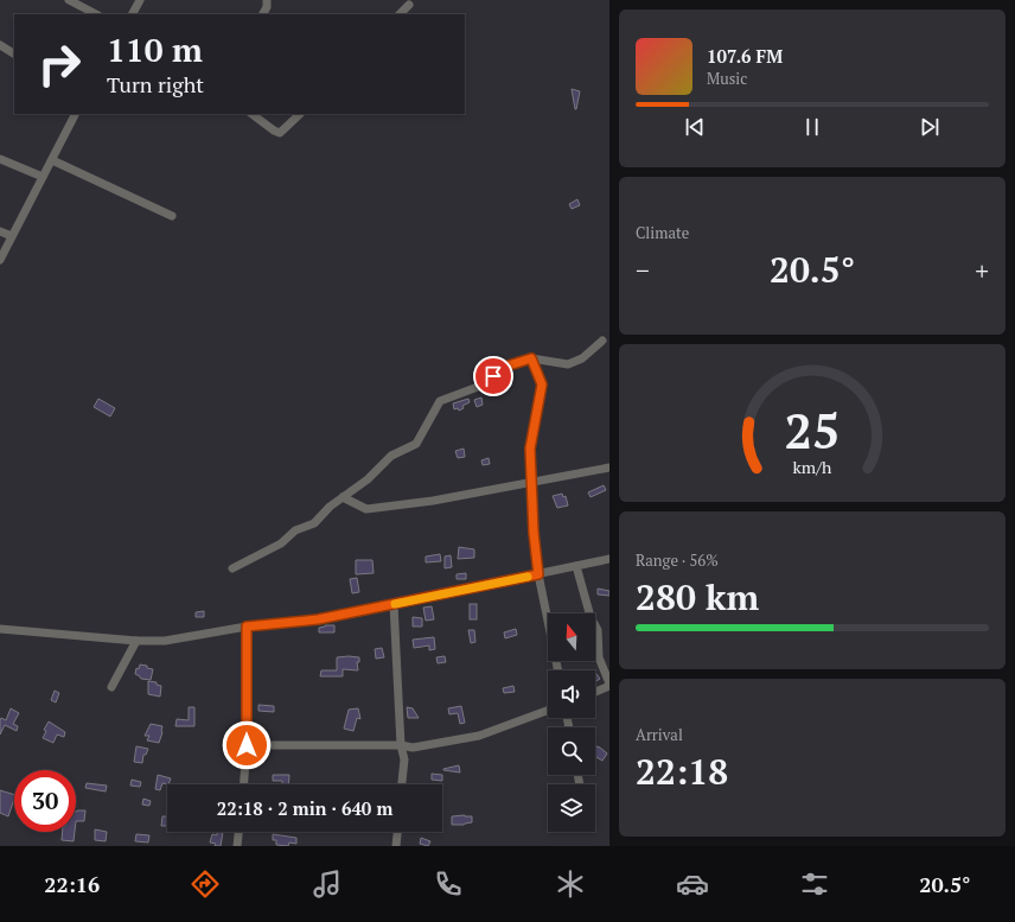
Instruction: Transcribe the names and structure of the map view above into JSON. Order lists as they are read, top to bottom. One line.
{"north":"top","page":{"turn":["110 m","Turn right"],"song":["107.6 FM","Music"],"tile":["Climate",["Range · 56%","280 km"],["Arrival","22:18"]],"heat":["−","20.5°","+"],"limit":"30","trip":"22:18 · 2 min · 640 m","tabs":["22:16","20.5°"],"gauge":["25","km/h"]}}
